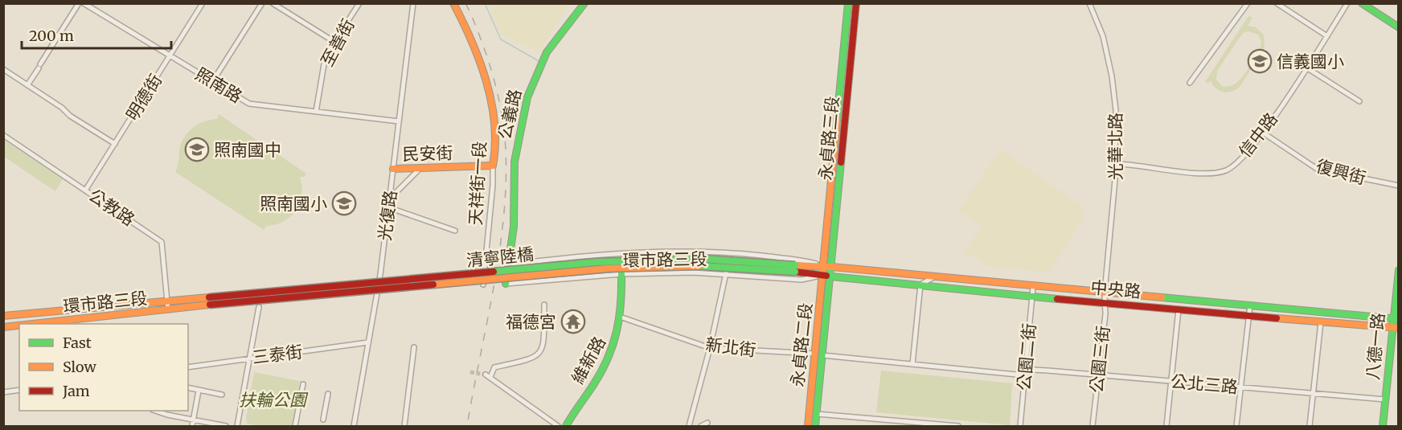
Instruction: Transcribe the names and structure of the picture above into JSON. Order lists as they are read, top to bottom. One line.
{"streets":{"street":["至善街","照南路","明德街","公義路","信中路","永貞路三段","光華北路","民安街","復興街","天祥街一段","公教路","光復路","清寧陸橋","環市路三段","中央路","永貞路二段","八德一路","新北街","三泰街","公園二街","公園三街","維新路","公北三路"]},"crossings":[["至善街","照南路"],["照南路","明德街"],["照南路","光復路"],["明德街","公教路"],["公義路","環市路三段"],["信中路","光華北路"],["信中路","復興街"],["永貞路三段","環市路三段"],["永貞路三段","中央路"],["永貞路三段","永貞路二段"],["光華北路","中央路"],["光華北路","公園三街"],["民安街","天祥街一段"],["民安街","光復路"],["公教路","環市路三段"],["光復路","三泰街"],["清寧陸橋","環市路三段"],["清寧陸橋","中央路"],["環市路三段","中央路"],["環市路三段","永貞路二段"],["環市路三段","維新路"],["中央路","永貞路二段"],["中央路","八德一路"],["中央路","公園二街"],["中央路","公園三街"],["永貞路二段","新北街"],["八德一路","公北三路"],["新北街","維新路"],["新北街","公北三路"],["公園二街","公北三路"],["公園三街","公北三路"]],"parks":["扶輪公園"],"places":{"school or university":["信義國小","照南國中","照南國小"],"temple":["福德宮"]},"legend":["Fast","Slow","Jam"],"scale_bar":"200 m"}
